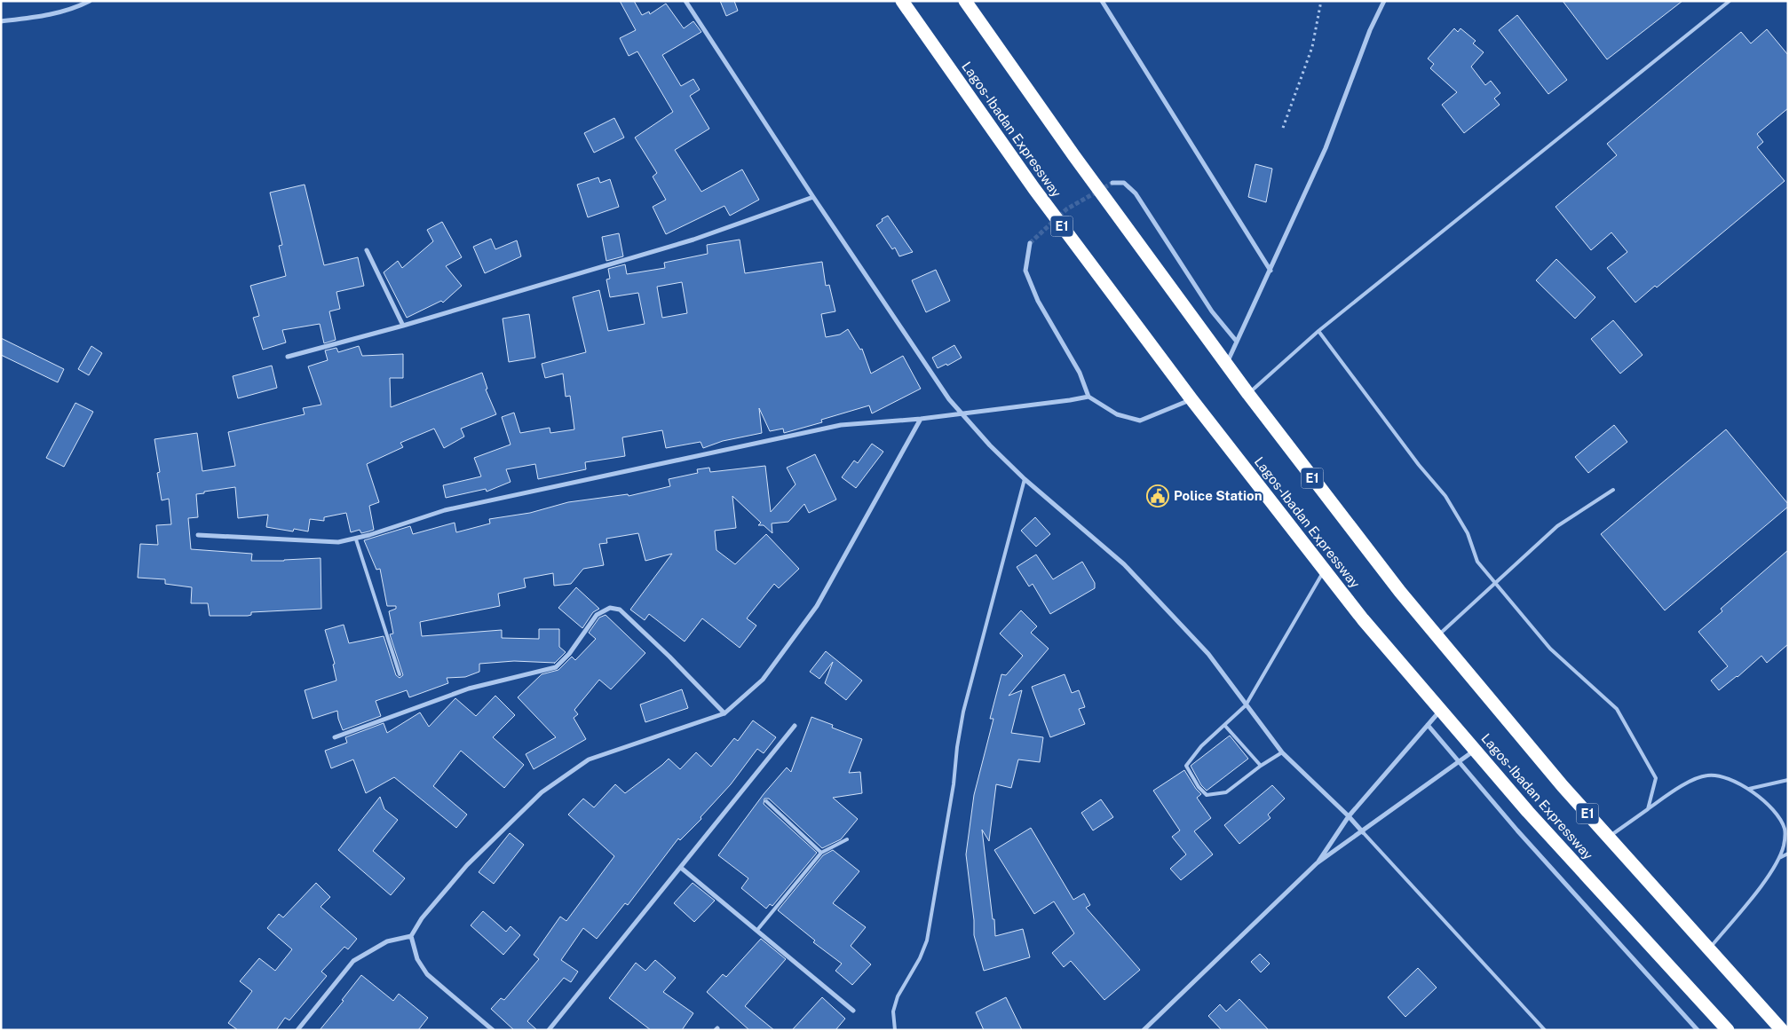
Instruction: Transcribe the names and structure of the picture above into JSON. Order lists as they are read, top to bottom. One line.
{"streets":{"highway":["Lagos-Ibadan Expressway","E1"]},"places":{"public building":["Police Station"]}}
